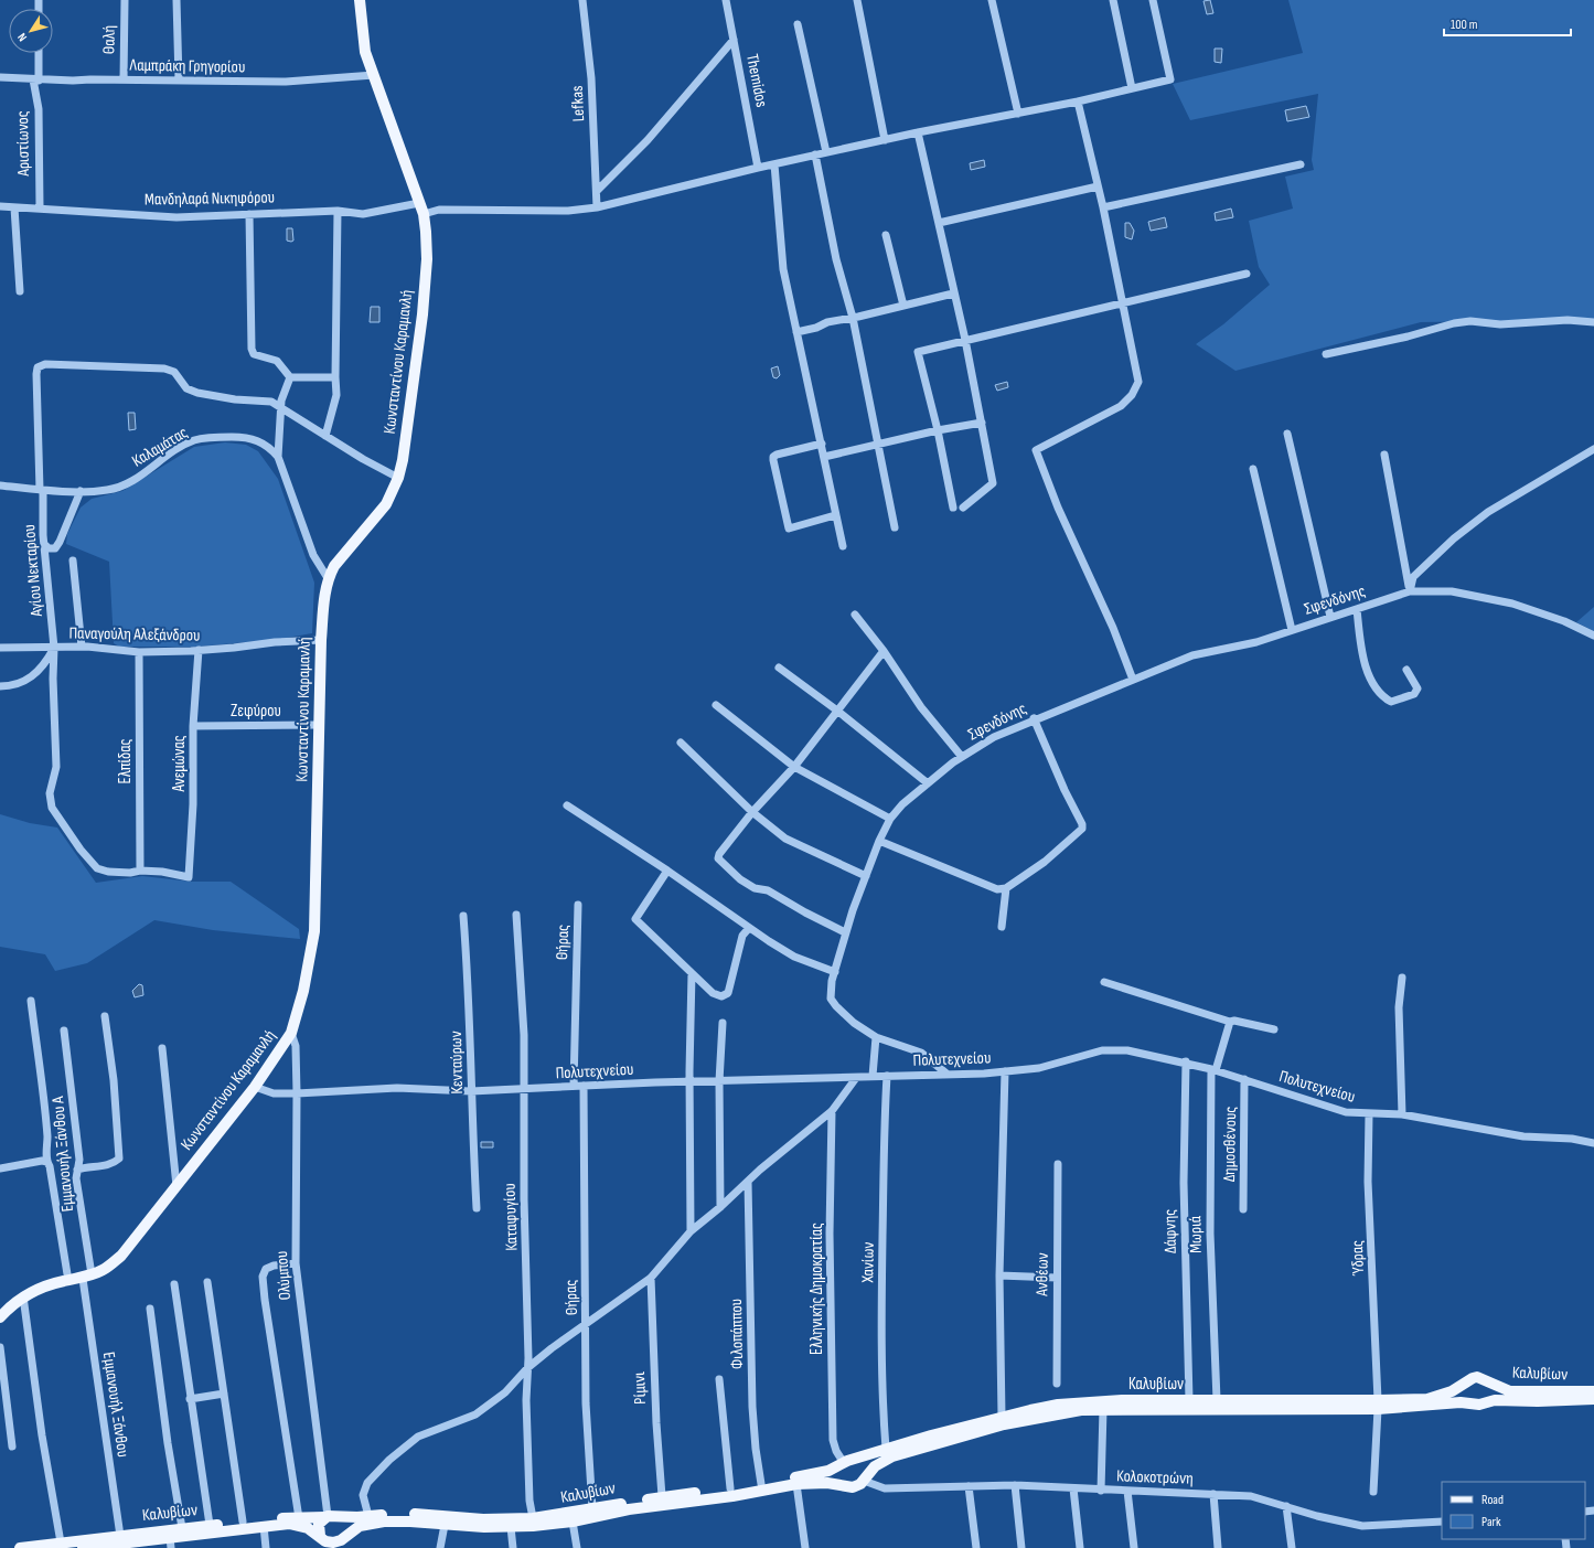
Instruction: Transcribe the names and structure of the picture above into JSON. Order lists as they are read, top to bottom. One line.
{"streets":{"main road":["Κωνσταντίνου Καραμανλή","Καλυβίων"],"street":["Θαλή","Λαμπράκη Γρηγορίου","Themidos","Lefkas","Αριστίωνος","Μανδηλαρά Νικηφόρου","Καλαμάτας","Αγίου Νεκταρίου","Σφενδόνης","Παναγούλη Αλεξάνδρου","Ζεφύρου","Ελπίδας","Ανεμώνας","Θήρας","Πολυτεχνείου","Κενταύρων","Δημοσθένους","Εμμανουήλ Ξάνθου Α","Καταφυγίου","Δάφνης","Μωριά","Ύδρας","Χανίων","Ανθέων","Ολύμπου","Ελληνικής Δημοκρατίας","Φιλοπάππου","Ρίμινι","Εμμανουήλ Ξάνθου","Κολοκοτρώνη"]},"crossings":[["Θαλή","Λαμπράκη Γρηγορίου"],["Λαμπράκη Γρηγορίου","Αριστίωνος"],["Λαμπράκη Γρηγορίου","Κωνσταντίνου Καραμανλή"],["Αριστίωνος","Μανδηλαρά Νικηφόρου"],["Μανδηλαρά Νικηφόρου","Κωνσταντίνου Καραμανλή"],["Κωνσταντίνου Καραμανλή","Καλαμάτας"],["Κωνσταντίνου Καραμανλή","Παναγούλη Αλεξάνδρου"],["Κωνσταντίνου Καραμανλή","Ζεφύρου"],["Κωνσταντίνου Καραμανλή","Πολυτεχνείου"],["Κωνσταντίνου Καραμανλή","Εμμανουήλ Ξάνθου Α"],["Κωνσταντίνου Καραμανλή","Ολύμπου"],["Κωνσταντίνου Καραμανλή","Εμμανουήλ Ξάνθου"],["Καλαμάτας","Αγίου Νεκταρίου"],["Αγίου Νεκταρίου","Παναγούλη Αλεξάνδρου"],["Αγίου Νεκταρίου","Ελπίδας"],["Αγίου Νεκταρίου","Ανεμώνας"],["Παναγούλη Αλεξάνδρου","Ελπίδας"],["Παναγούλη Αλεξάνδρου","Ανεμώνας"],["Ζεφύρου","Ανεμώνας"],["Ελπίδας","Ανεμώνας"],["Θήρας","Πολυτεχνείου"],["Θήρας","Καλυβίων"],["Πολυτεχνείου","Κενταύρων"],["Πολυτεχνείου","Δημοσθένους"],["Πολυτεχνείου","Καταφυγίου"],["Πολυτεχνείου","Δάφνης"],["Πολυτεχνείου","Μωριά"],["Πολυτεχνείου","Ύδρας"],["Πολυτεχνείου","Χανίων"],["Πολυτεχνείου","Ολύμπου"],["Εμμανουήλ Ξάνθου Α","Εμμανουήλ Ξάνθου"],["Καταφυγίου","Καλυβίων"],["Δάφνης","Καλυβίων"],["Μωριά","Καλυβίων"],["Ύδρας","Καλυβίων"],["Χανίων","Καλυβίων"],["Ολύμπου","Καλυβίων"],["Ελληνικής Δημοκρατίας","Καλυβίων"],["Ελληνικής Δημοκρατίας","Κολοκοτρώνη"],["Φιλοπάππου","Καλυβίων"],["Καλυβίων","Ρίμινι"],["Καλυβίων","Εμμανουήλ Ξάνθου"],["Καλυβίων","Κολοκοτρώνη"]],"legend":["Road","Park"],"scale_bar":"100 m","north":"bottom left"}
